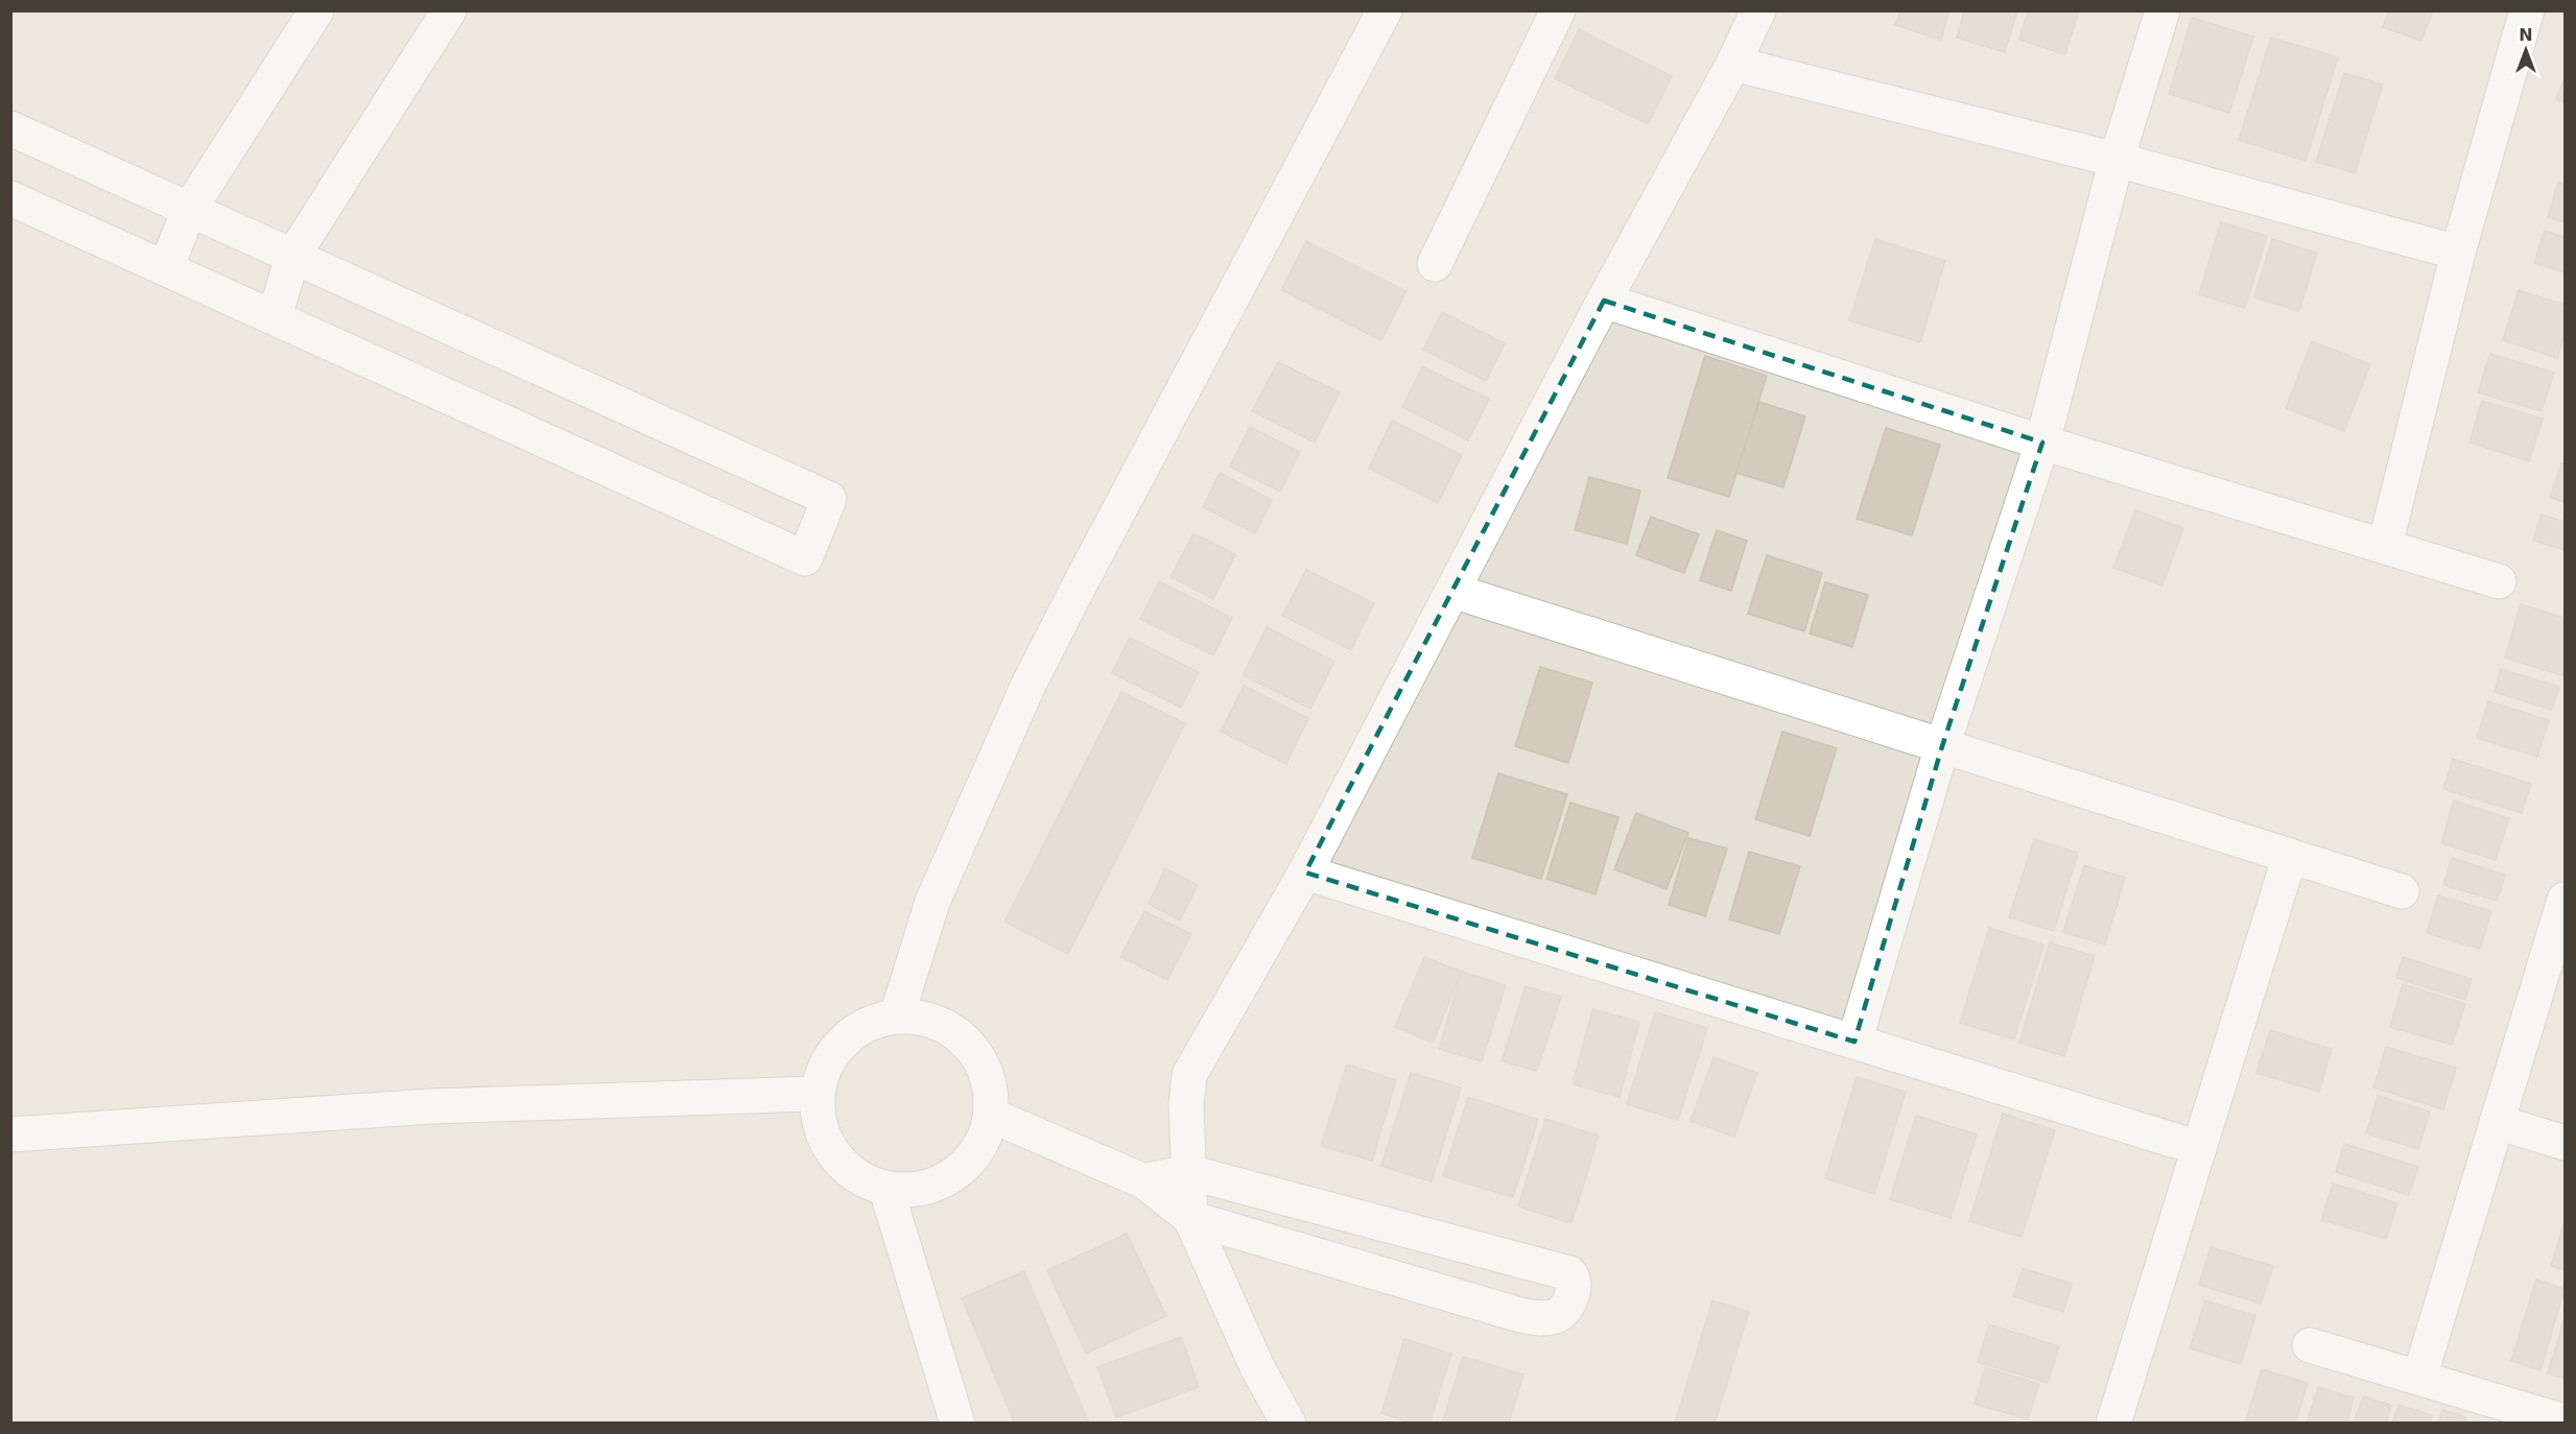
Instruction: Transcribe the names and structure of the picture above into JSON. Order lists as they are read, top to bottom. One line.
{"north":"top"}
